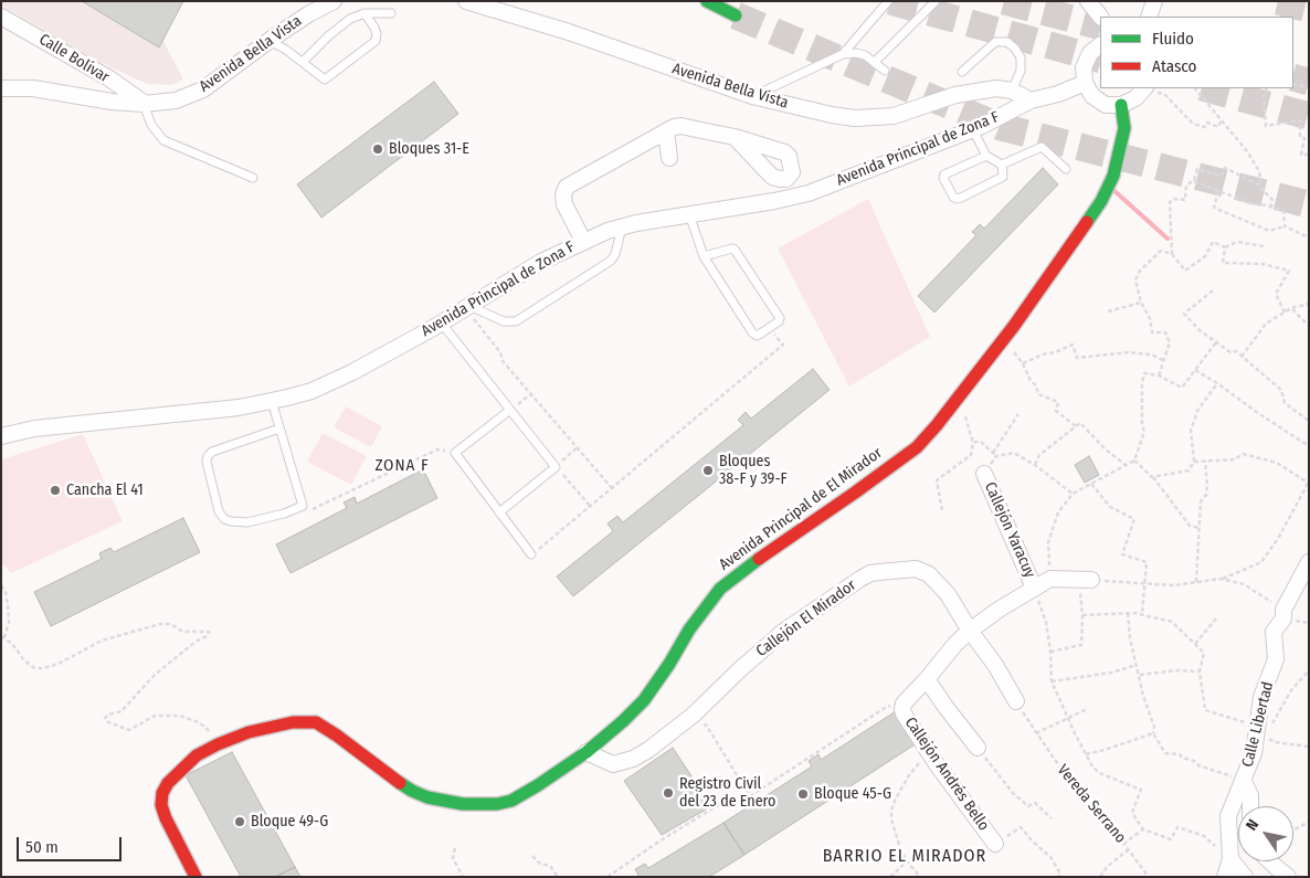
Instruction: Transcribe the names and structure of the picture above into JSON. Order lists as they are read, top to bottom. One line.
{"streets":{"main road":["Avenida Principal de El Mirador"],"street":["Avenida Bella Vista","Calle Bolívar","Avenida Principal de Zona F","Callejón Yaracuy","Callejón El Mirador","Calle Libertad","Callejón Andrés Bello"],"path":["Vereda Serrano"]},"crossings":[["Avenida Bella Vista","Calle Bolívar"],["Avenida Bella Vista","Avenida Principal de Zona F"],["Avenida Principal de El Mirador","Callejón El Mirador"],["Callejón El Mirador","Vereda Serrano"]],"districts":["ZONA F","BARRIO EL MIRADOR"],"places":["Bloques 31-E","Bloques 38-F y 39-F","Cancha El 41","Registro Civil del 23 de Enero","Bloque 45-G","Bloque 49-G"],"legend":["Fluido","Atasco"],"scale_bar":"50 m","north":"top left"}
